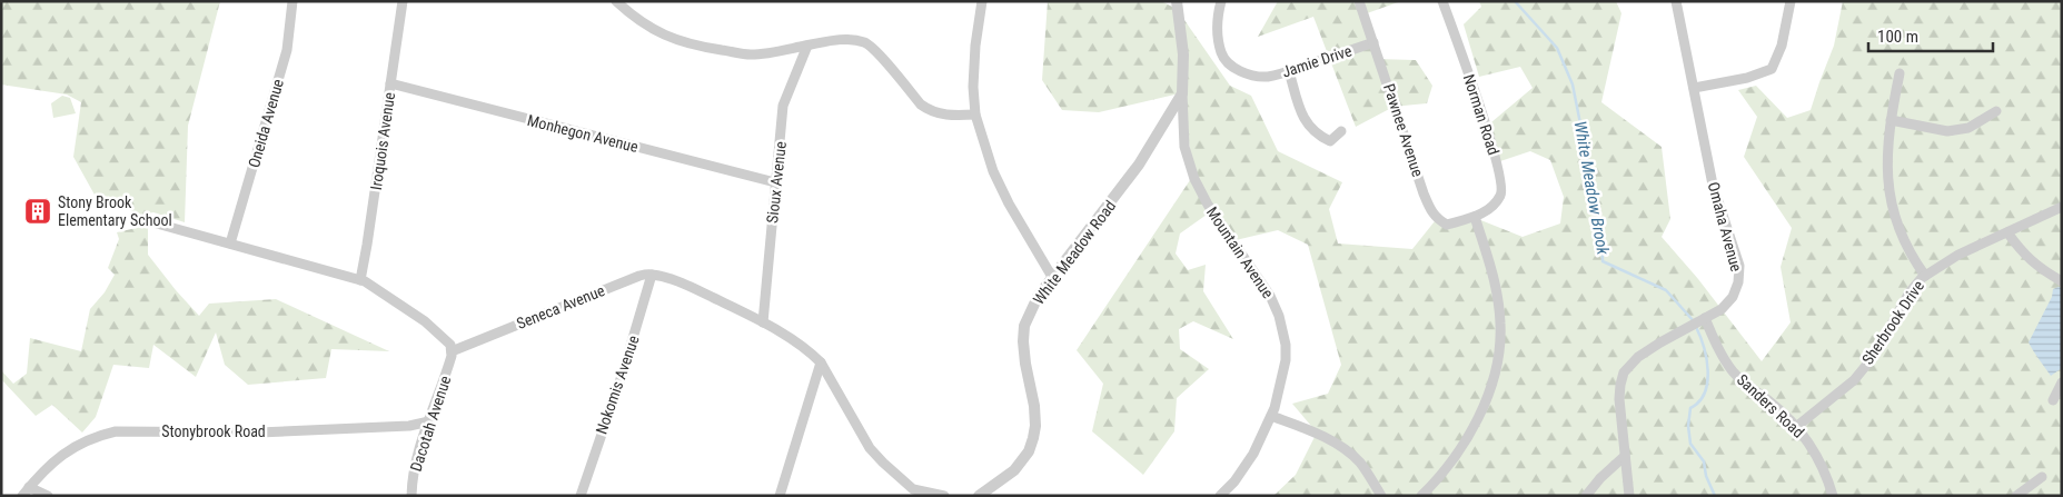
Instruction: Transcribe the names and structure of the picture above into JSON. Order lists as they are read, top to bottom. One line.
{"streets":{"street":["Jamie Drive","Norman Road","Oneida Avenue","Pawnee Avenue","Monhegon Avenue","Iroquois Avenue","Sioux Avenue","Omaha Avenue","White Meadow Road","Mountain Avenue","Seneca Avenue","Sherbrook Drive","Nokomis Avenue","Sanders Road","Dacotah Avenue","Stonybrook Road"]},"crossings":[["Jamie Drive","Pawnee Avenue"],["Norman Road","Pawnee Avenue"],["Monhegon Avenue","Iroquois Avenue"],["Monhegon Avenue","Sioux Avenue"],["Omaha Avenue","Sanders Road"],["White Meadow Road","Mountain Avenue"],["Seneca Avenue","Nokomis Avenue"],["Seneca Avenue","Dacotah Avenue"],["Sherbrook Drive","Sanders Road"],["Dacotah Avenue","Stonybrook Road"]],"water":["White Meadow Brook"],"places":{"building":["Stony Brook Elementary School"]},"scale_bar":"100 m"}
